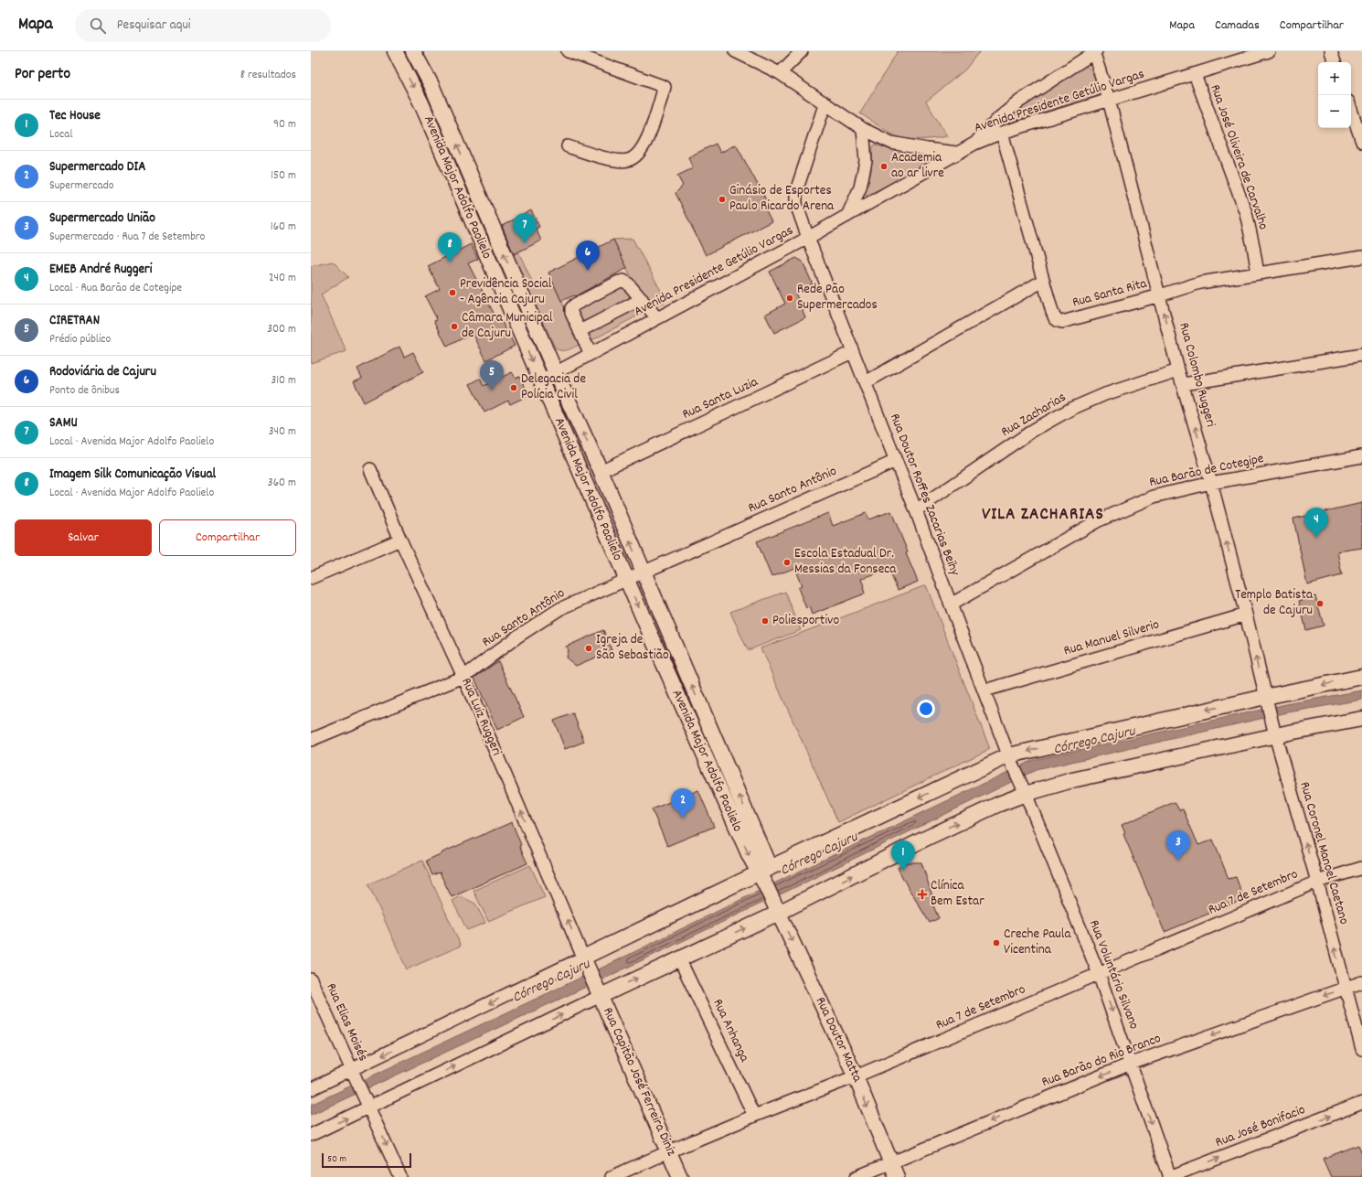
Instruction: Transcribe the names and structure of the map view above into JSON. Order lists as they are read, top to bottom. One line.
{"streets":{"main road":["Avenida Major Adolfo Paolielo","Rua Doutor Matta","Rua Capitão José Ferreira Diniz"],"street":["Avenida Presidente Getúlio Vargas","Rua José Oliveira de Carvalho","Rua Santa Rita","Rua Colombo Ruggeri","Rua Santa Luzia","Rua Zacharias","Rua Barão de Cotegipe","Rua Santo Antônio","Rua Doutor Roffes Zacarias Beihy","Rua Manuel Silverio","Rua Luiz Ruggeri","Rua Coronel Manoel Caetano","Rua 7 de Setembro","Rua Voluntário Silvano","Rua Elias Moisés","Rua Anhanga","Rua Barão do Rio Branco","Rua José Bonifacio"]},"crossings":[["Avenida Presidente Getúlio Vargas","Rua José Oliveira de Carvalho"],["Avenida Presidente Getúlio Vargas","Avenida Major Adolfo Paolielo"],["Avenida Presidente Getúlio Vargas","Rua Santa Rita"],["Avenida Presidente Getúlio Vargas","Rua Colombo Ruggeri"],["Avenida Presidente Getúlio Vargas","Rua Doutor Roffes Zacarias Beihy"],["Rua José Oliveira de Carvalho","Rua Santa Rita"],["Avenida Major Adolfo Paolielo","Rua Santa Luzia"],["Avenida Major Adolfo Paolielo","Rua Santo Antônio"],["Avenida Major Adolfo Paolielo","Rua Doutor Matta"],["Rua Santa Rita","Rua Colombo Ruggeri"],["Rua Colombo Ruggeri","Rua Zacharias"],["Rua Colombo Ruggeri","Rua Barão de Cotegipe"],["Rua Colombo Ruggeri","Rua Manuel Silverio"],["Rua Colombo Ruggeri","Rua Coronel Manoel Caetano"],["Rua Santa Luzia","Rua Doutor Roffes Zacarias Beihy"],["Rua Zacharias","Rua Doutor Roffes Zacarias Beihy"],["Rua Barão de Cotegipe","Rua Doutor Roffes Zacarias Beihy"],["Rua Santo Antônio","Rua Doutor Roffes Zacarias Beihy"],["Rua Santo Antônio","Rua Luiz Ruggeri"],["Rua Doutor Roffes Zacarias Beihy","Rua Manuel Silverio"],["Rua Doutor Roffes Zacarias Beihy","Rua Voluntário Silvano"],["Rua Luiz Ruggeri","Rua Capitão José Ferreira Diniz"],["Rua Coronel Manoel Caetano","Rua 7 de Setembro"],["Rua Coronel Manoel Caetano","Rua Barão do Rio Branco"],["Rua 7 de Setembro","Rua Voluntário Silvano"],["Rua 7 de Setembro","Rua Anhanga"],["Rua 7 de Setembro","Rua Doutor Matta"],["Rua 7 de Setembro","Rua Capitão José Ferreira Diniz"],["Rua Voluntário Silvano","Rua Barão do Rio Branco"],["Rua Voluntário Silvano","Rua José Bonifacio"],["Rua Doutor Matta","Rua Barão do Rio Branco"]],"one_way":["Rua Colombo Ruggeri","Rua Luiz Ruggeri","Rua Coronel Manoel Caetano","Rua Voluntário Silvano","Rua Elias Moisés","Rua Doutor Matta","Rua Barão do Rio Branco","Rua José Bonifacio"],"districts":["VILA ZACHARIAS"],"water":["Córrego Cajuru"],"places":{"other":["Academia ao ar livre","Ginásio de Esportes Paulo Ricardo Arena","Previdência Social - Agência Cajuru","Rede Pão Supermercados","Câmara Municipal de Cajuru","Delegacia de Polícia Civil","Escola Estadual Dr. Messias da Fonseca","Templo Batista de Cajuru","Poliesportivo","Igreja de São Sebastião","Creche Paula Vicentina"],"health":["Clínica Bem Estar"]},"scale_bar":"50 m","page":{"header":"Mapa","search":"Pesquisar aqui","nav":["Mapa","Camadas","Compartilhar"],"heading":["Por perto","8 resultados"],"map_buttons":["+","−"],"list":[{"mark":"1","name":"Tec House","note":"Local","value":"90 m"},{"mark":"2","name":"Supermercado DIA","note":"Supermercado","value":"150 m"},{"mark":"3","name":"Supermercado União","note":"Supermercado · Rua 7 de Setembro","value":"160 m"},{"mark":"4","name":"EMEB André Ruggeri","note":"Local · Rua Barão de Cotegipe","value":"240 m"},{"mark":"5","name":"CIRETRAN","note":"Prédio público","value":"300 m"},{"mark":"6","name":"Rodoviária de Cajuru","note":"Ponto de ônibus","value":"310 m"},{"mark":"7","name":"SAMU","note":"Local · Avenida Major Adolfo Paolielo","value":"340 m"},{"mark":"8","name":"Imagem Silk Comunicação Visual","note":"Local · Avenida Major Adolfo Paolielo","value":"360 m"}],"pins":["7","8","6","5","4","2","3","1"],"buttons":["Salvar","Compartilhar"],"scale":"50 m"}}
